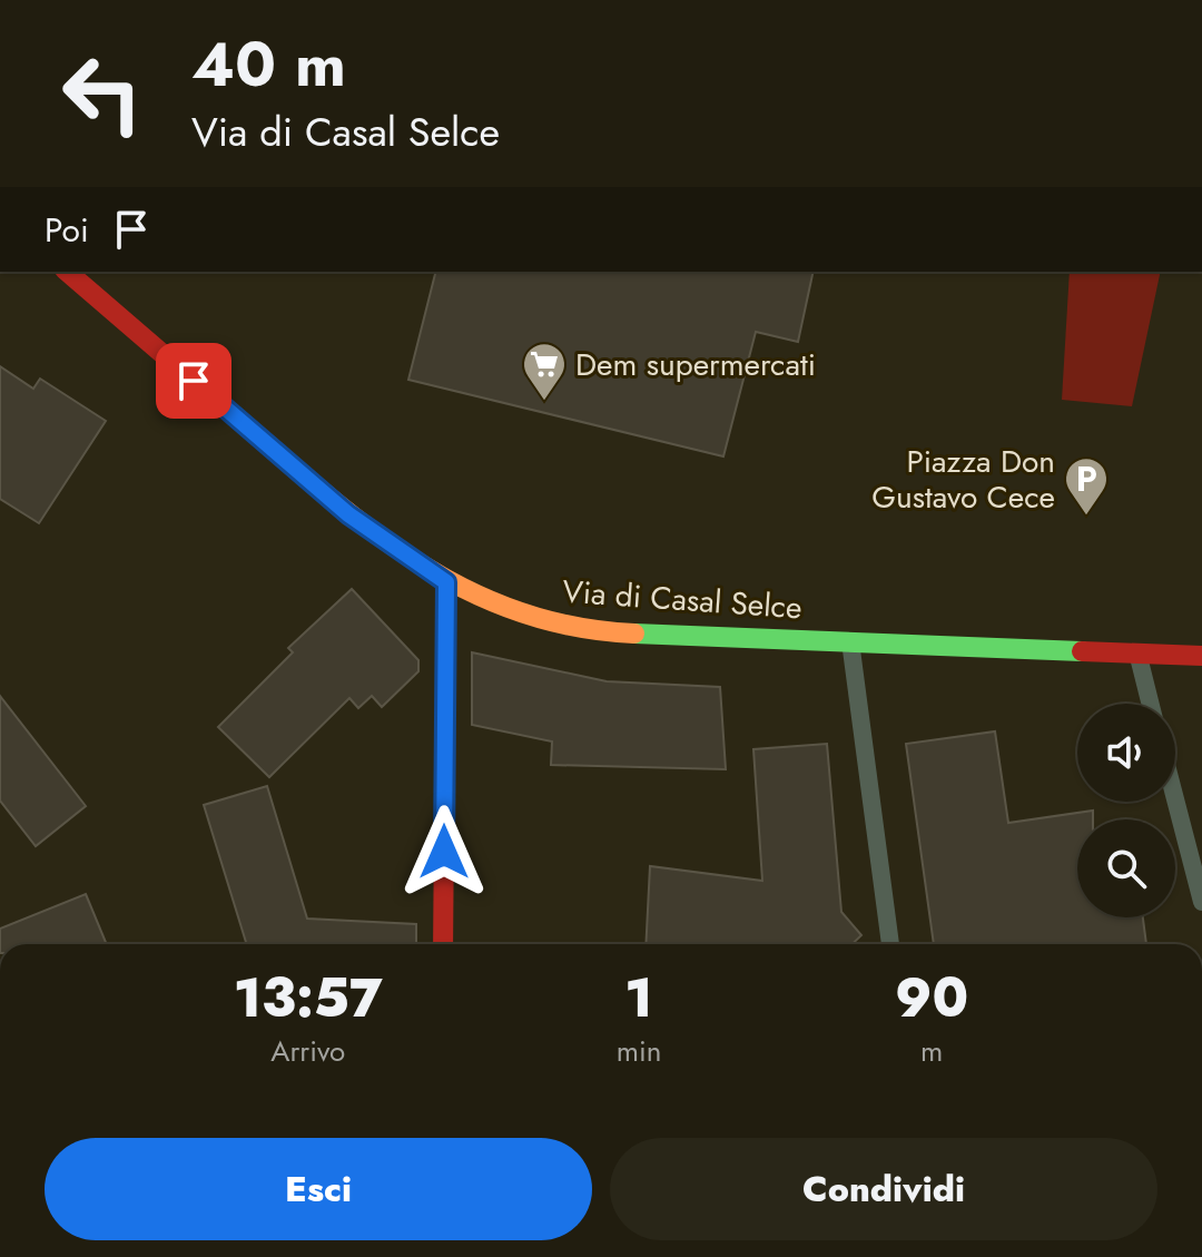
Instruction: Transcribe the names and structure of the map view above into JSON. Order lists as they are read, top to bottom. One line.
{"streets":{"main road":["Via di Casal Selce"]},"places":{"supermarket":["Dem supermercati"],"parking":["Piazza Don Gustavo Cece"]},"page":{"turn":["40 m","Via di Casal Selce"],"then":"Poi","eta":["13:57","Arrivo","1","min","90","m"],"buttons":["Esci","Condividi"]}}
